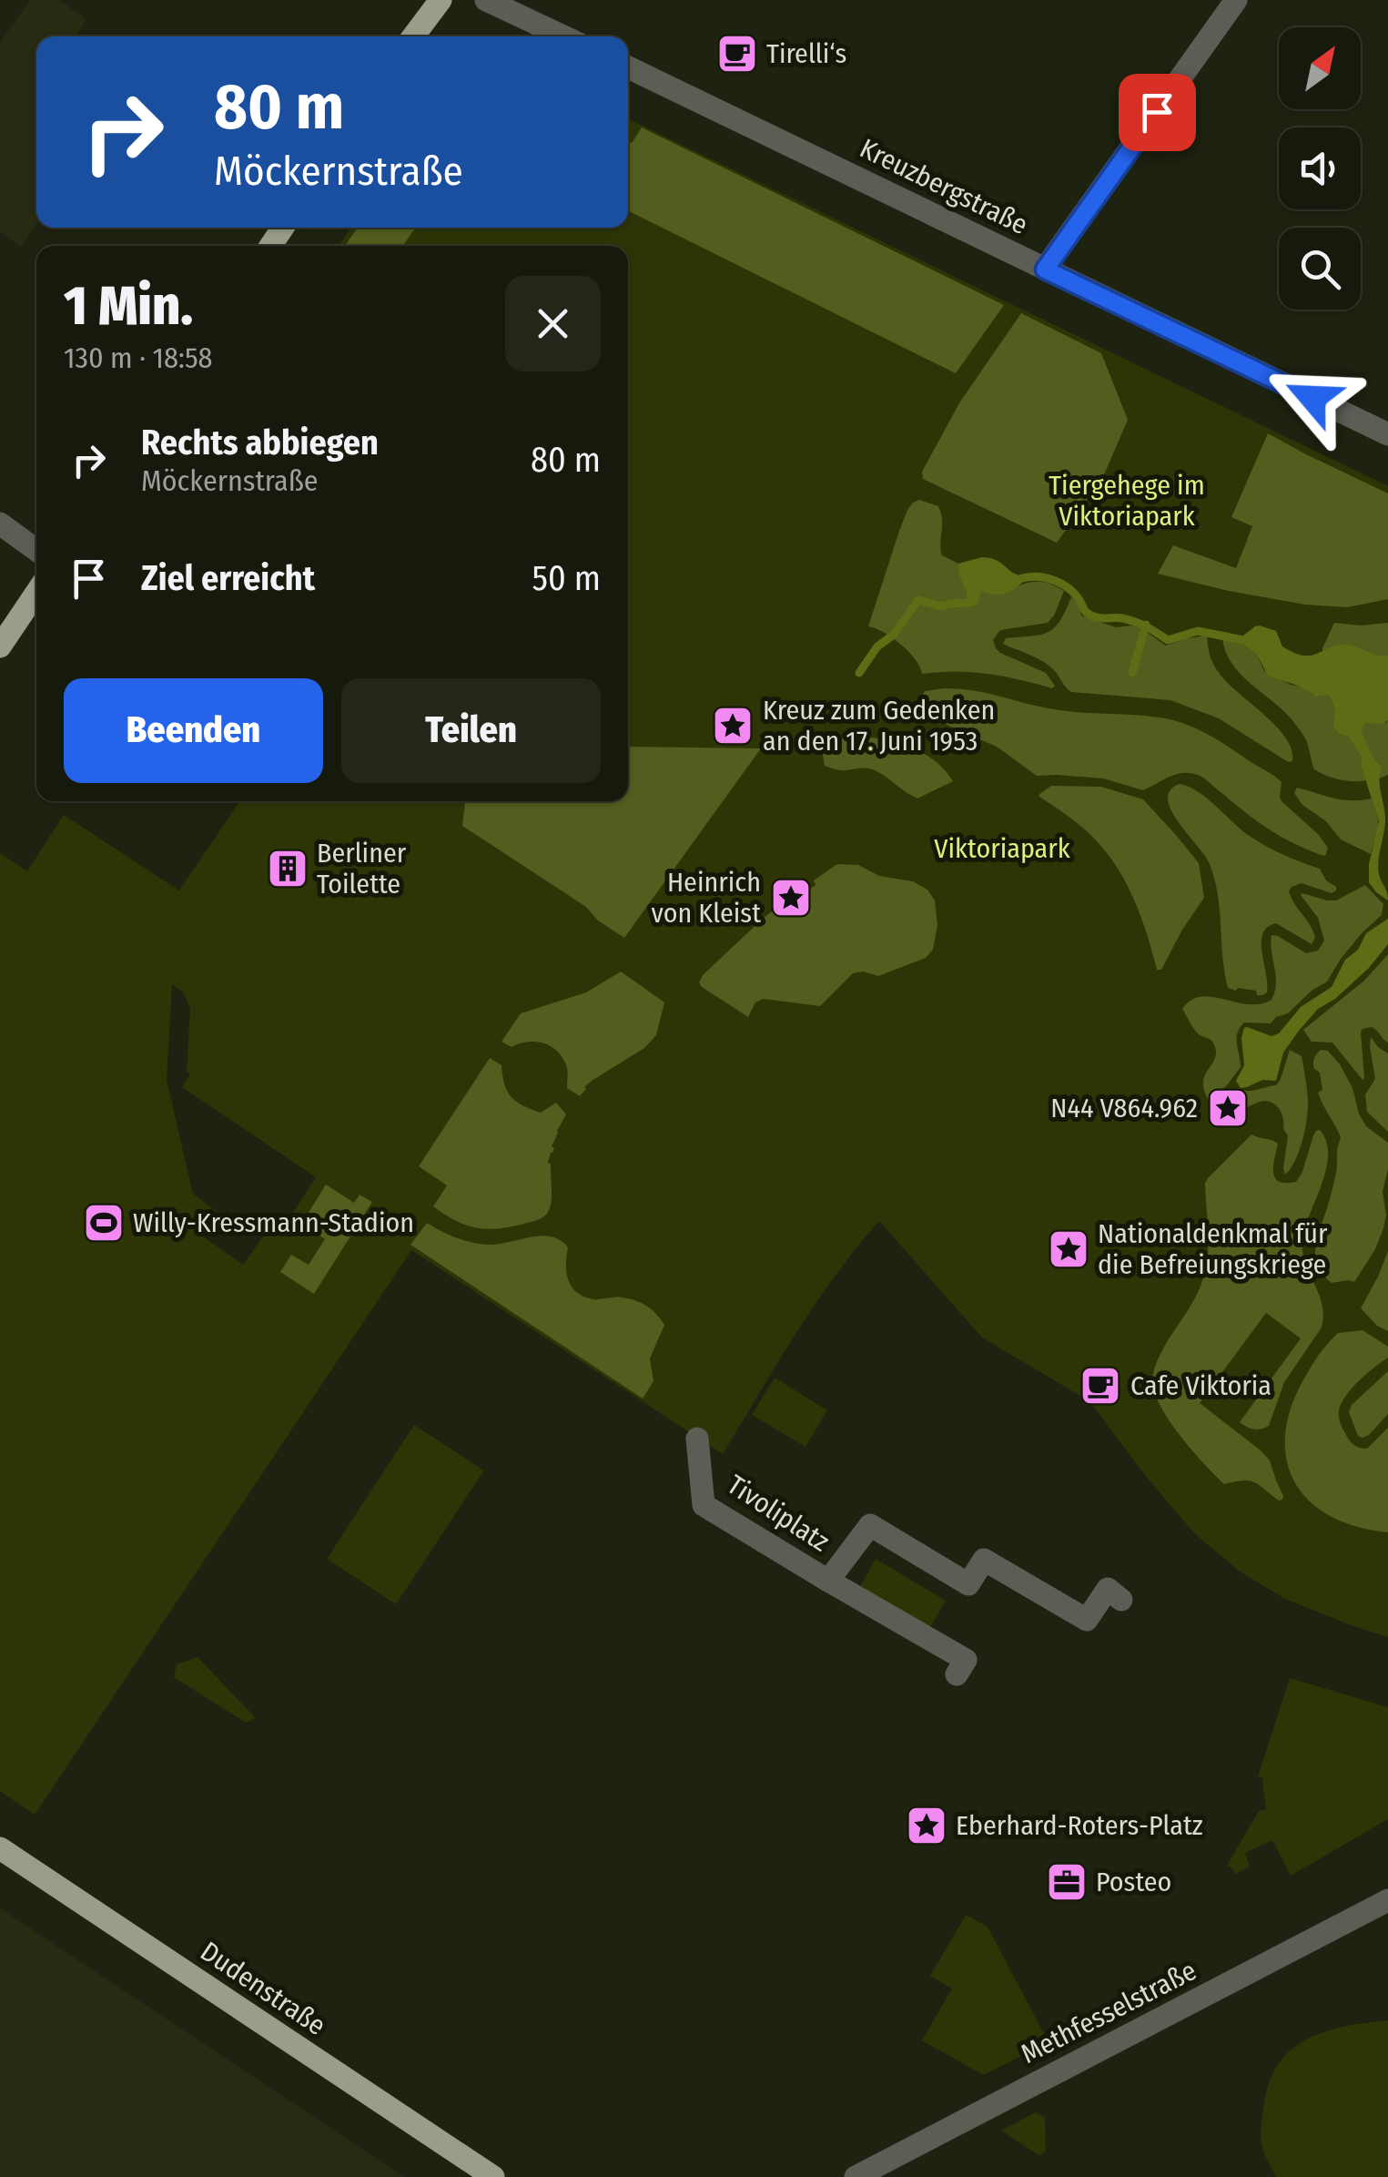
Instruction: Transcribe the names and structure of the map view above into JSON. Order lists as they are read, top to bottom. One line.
{"streets":{"main road":["Dudenstraße"],"street":["Kreuzbergstraße","Tivoliplatz","Methfesselstraße"]},"parks":["Tiergehege im Viktoriapark","Viktoriapark"],"places":{"cafe":["Tirelli‘s","Cafe Viktoria"],"place":["Kreuz zum Gedenken an den 17. Juni 1953","Heinrich von Kleist","N44 V864.962","Nationaldenkmal für die Befreiungskriege","Eberhard-Roters-Platz"],"building":["Berliner Toilette"],"sports":["Willy-Kressmann-Stadion"],"office":["Posteo"]},"north":"top right","page":{"turn":["80 m","Möckernstraße"],"heading":["1 Min.","130 m · 18:58"],"list":[{"name":"Rechts abbiegen","note":"Möckernstraße","value":"80 m"},{"name":"Ziel erreicht","value":"50 m"}],"buttons":["Beenden","Teilen"]}}
